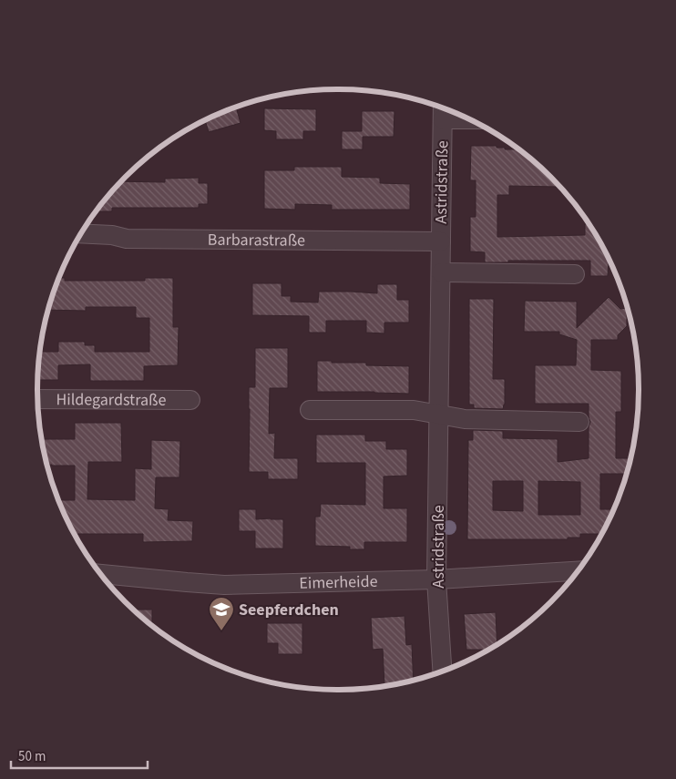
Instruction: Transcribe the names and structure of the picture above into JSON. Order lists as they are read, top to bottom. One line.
{"streets":{"street":["Astridstraße","Barbarastraße","Hildegardstraße","Eimerheide"]},"crossings":[["Astridstraße","Barbarastraße"],["Astridstraße","Eimerheide"]],"places":{"school or university":["Seepferdchen"]},"scale_bar":"50 m"}
